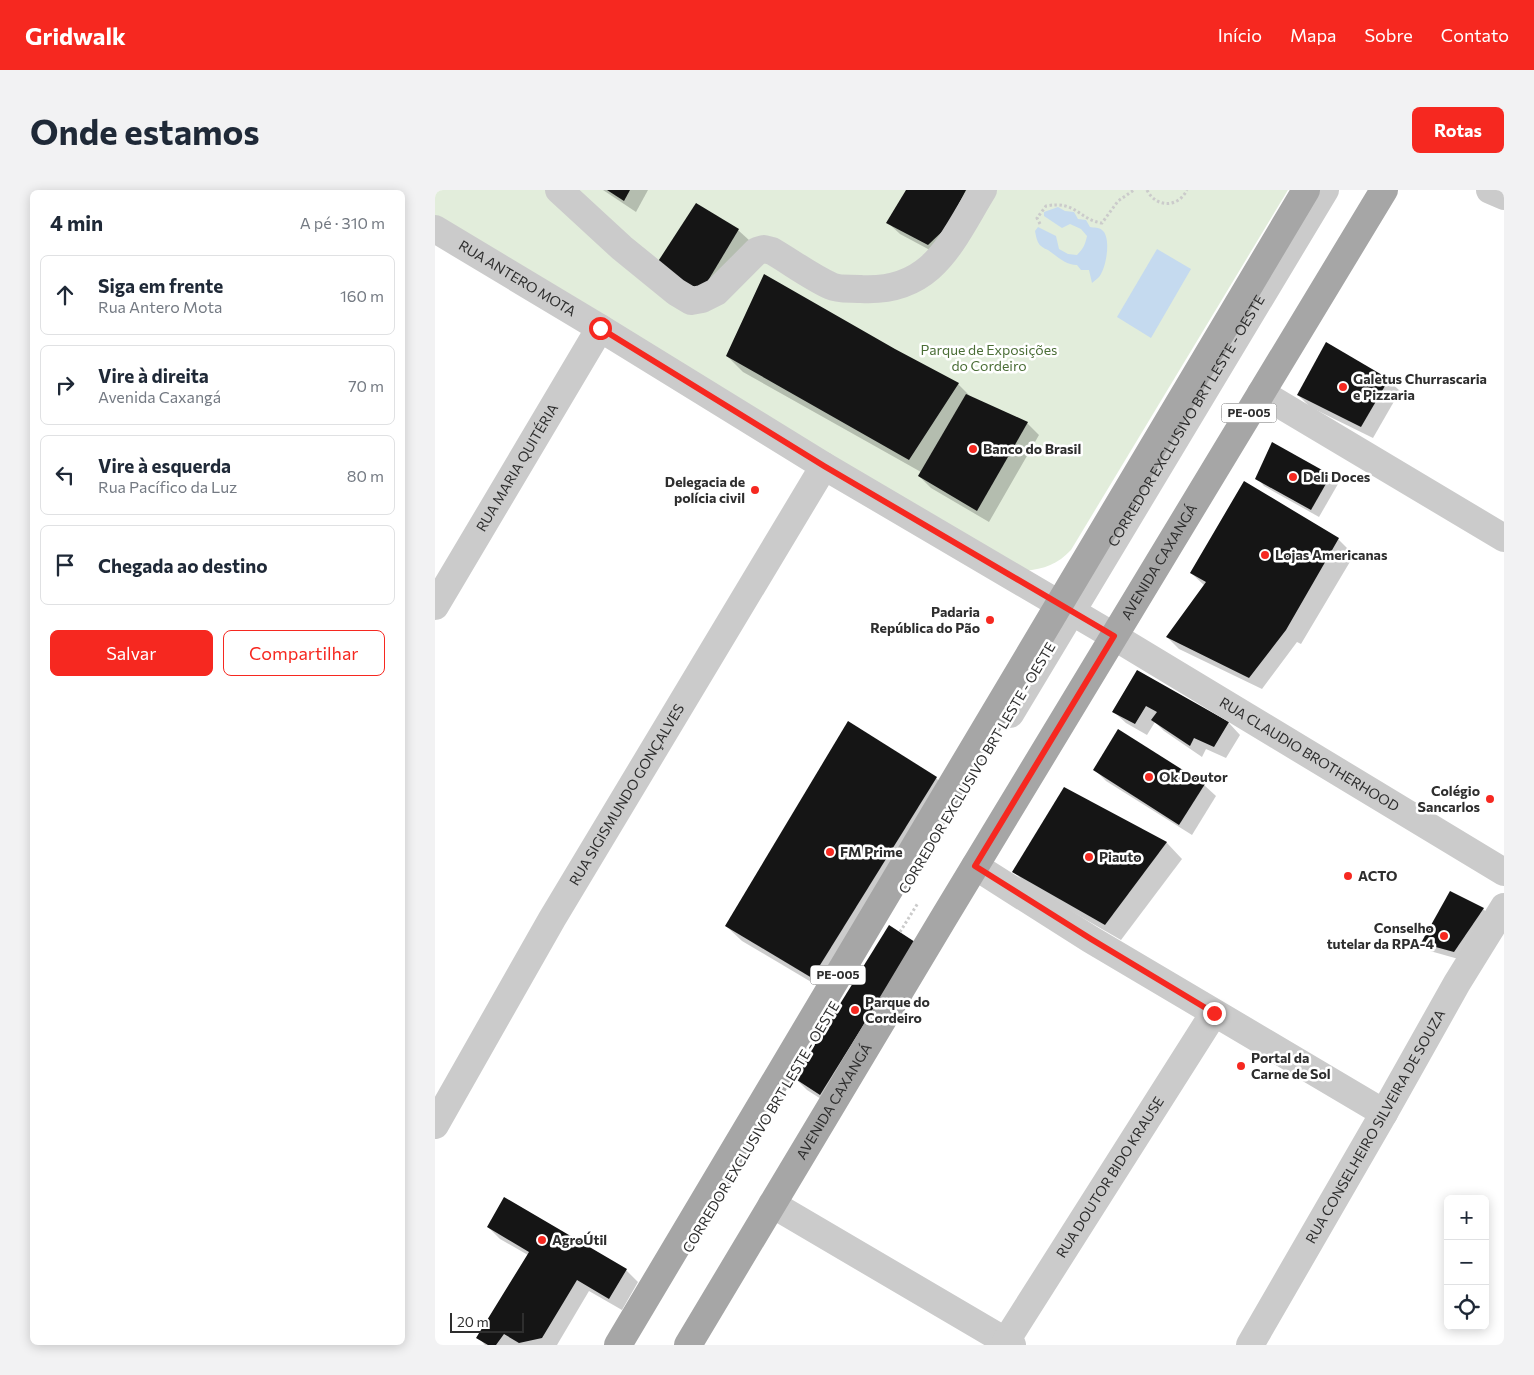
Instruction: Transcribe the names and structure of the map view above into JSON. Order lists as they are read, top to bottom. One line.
{"streets":{"main road":["PE-005","AVENIDA CAXANGÁ"],"street":["RUA ANTERO MOTA","CORREDOR EXCLUSIVO BRT LESTE - OESTE","RUA MARIA QUITÉRIA","RUA CLAUDIO BROTHERHOOD","RUA SIGISMUNDO GONÇALVES","RUA CONSELHEIRO SILVEIRA DE SOUZA","RUA DOUTOR BIDO KRAUSE"]},"crossings":[["RUA ANTERO MOTA","PE-005"],["RUA ANTERO MOTA","CORREDOR EXCLUSIVO BRT LESTE - OESTE"],["RUA ANTERO MOTA","RUA MARIA QUITÉRIA"],["RUA ANTERO MOTA","AVENIDA CAXANGÁ"],["RUA ANTERO MOTA","RUA CLAUDIO BROTHERHOOD"],["RUA ANTERO MOTA","RUA SIGISMUNDO GONÇALVES"],["PE-005","CORREDOR EXCLUSIVO BRT LESTE - OESTE"],["AVENIDA CAXANGÁ","RUA CLAUDIO BROTHERHOOD"]],"parks":["Parque de Exposições do Cordeiro"],"places":["Galetus Churrascaria e Pizzaria","Banco do Brasil","Deli Doces","Delegacia de polícia civil","Lojas Americanas","Padaria República do Pão","Ok Doutor","Colégio Sancarlos","FM Prime","Piauto","ACTO","Conselho tutelar da RPA-4","Parque do Cordeiro","Portal da Carne de Sol","AgroÚtil"],"scale_bar":"20 m","page":{"header":"Gridwalk","nav":["Início","Mapa","Sobre","Contato"],"buttons":["Rotas",["Salvar","Compartilhar"]],"title":"Onde estamos","heading":["4 min","A pé · 310 m"],"list":[["Siga em frente","Rua Antero Mota","160 m"],["Vire à direita","Avenida Caxangá","70 m"],["Vire à esquerda","Rua Pacífico da Luz","80 m"],"Chegada ao destino"],"map_buttons":["+","−"],"scale":"20 m"}}
